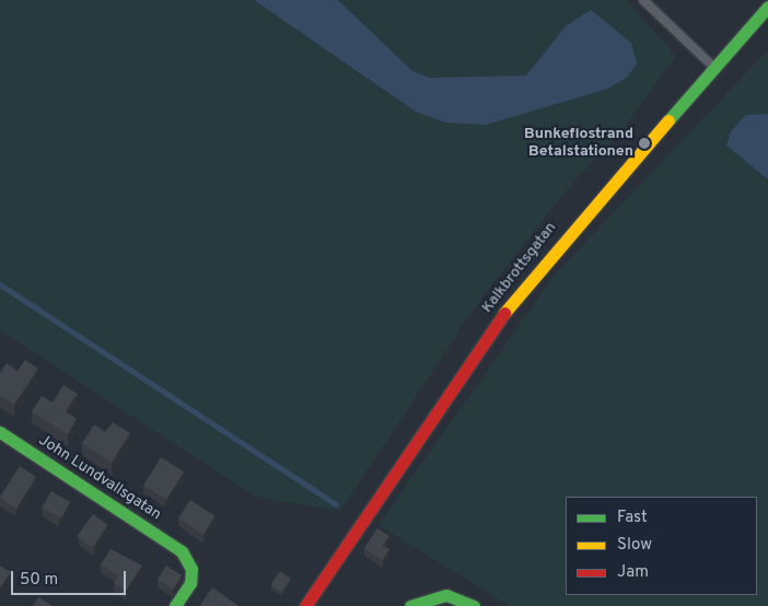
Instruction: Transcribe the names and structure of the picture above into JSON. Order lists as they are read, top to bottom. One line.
{"streets":{"street":["Kalkbrottsgatan","John Lundvallsgatan"]},"places":["Bunkeflostrand Betalstationen"],"legend":["Fast","Slow","Jam"],"scale_bar":"50 m"}
